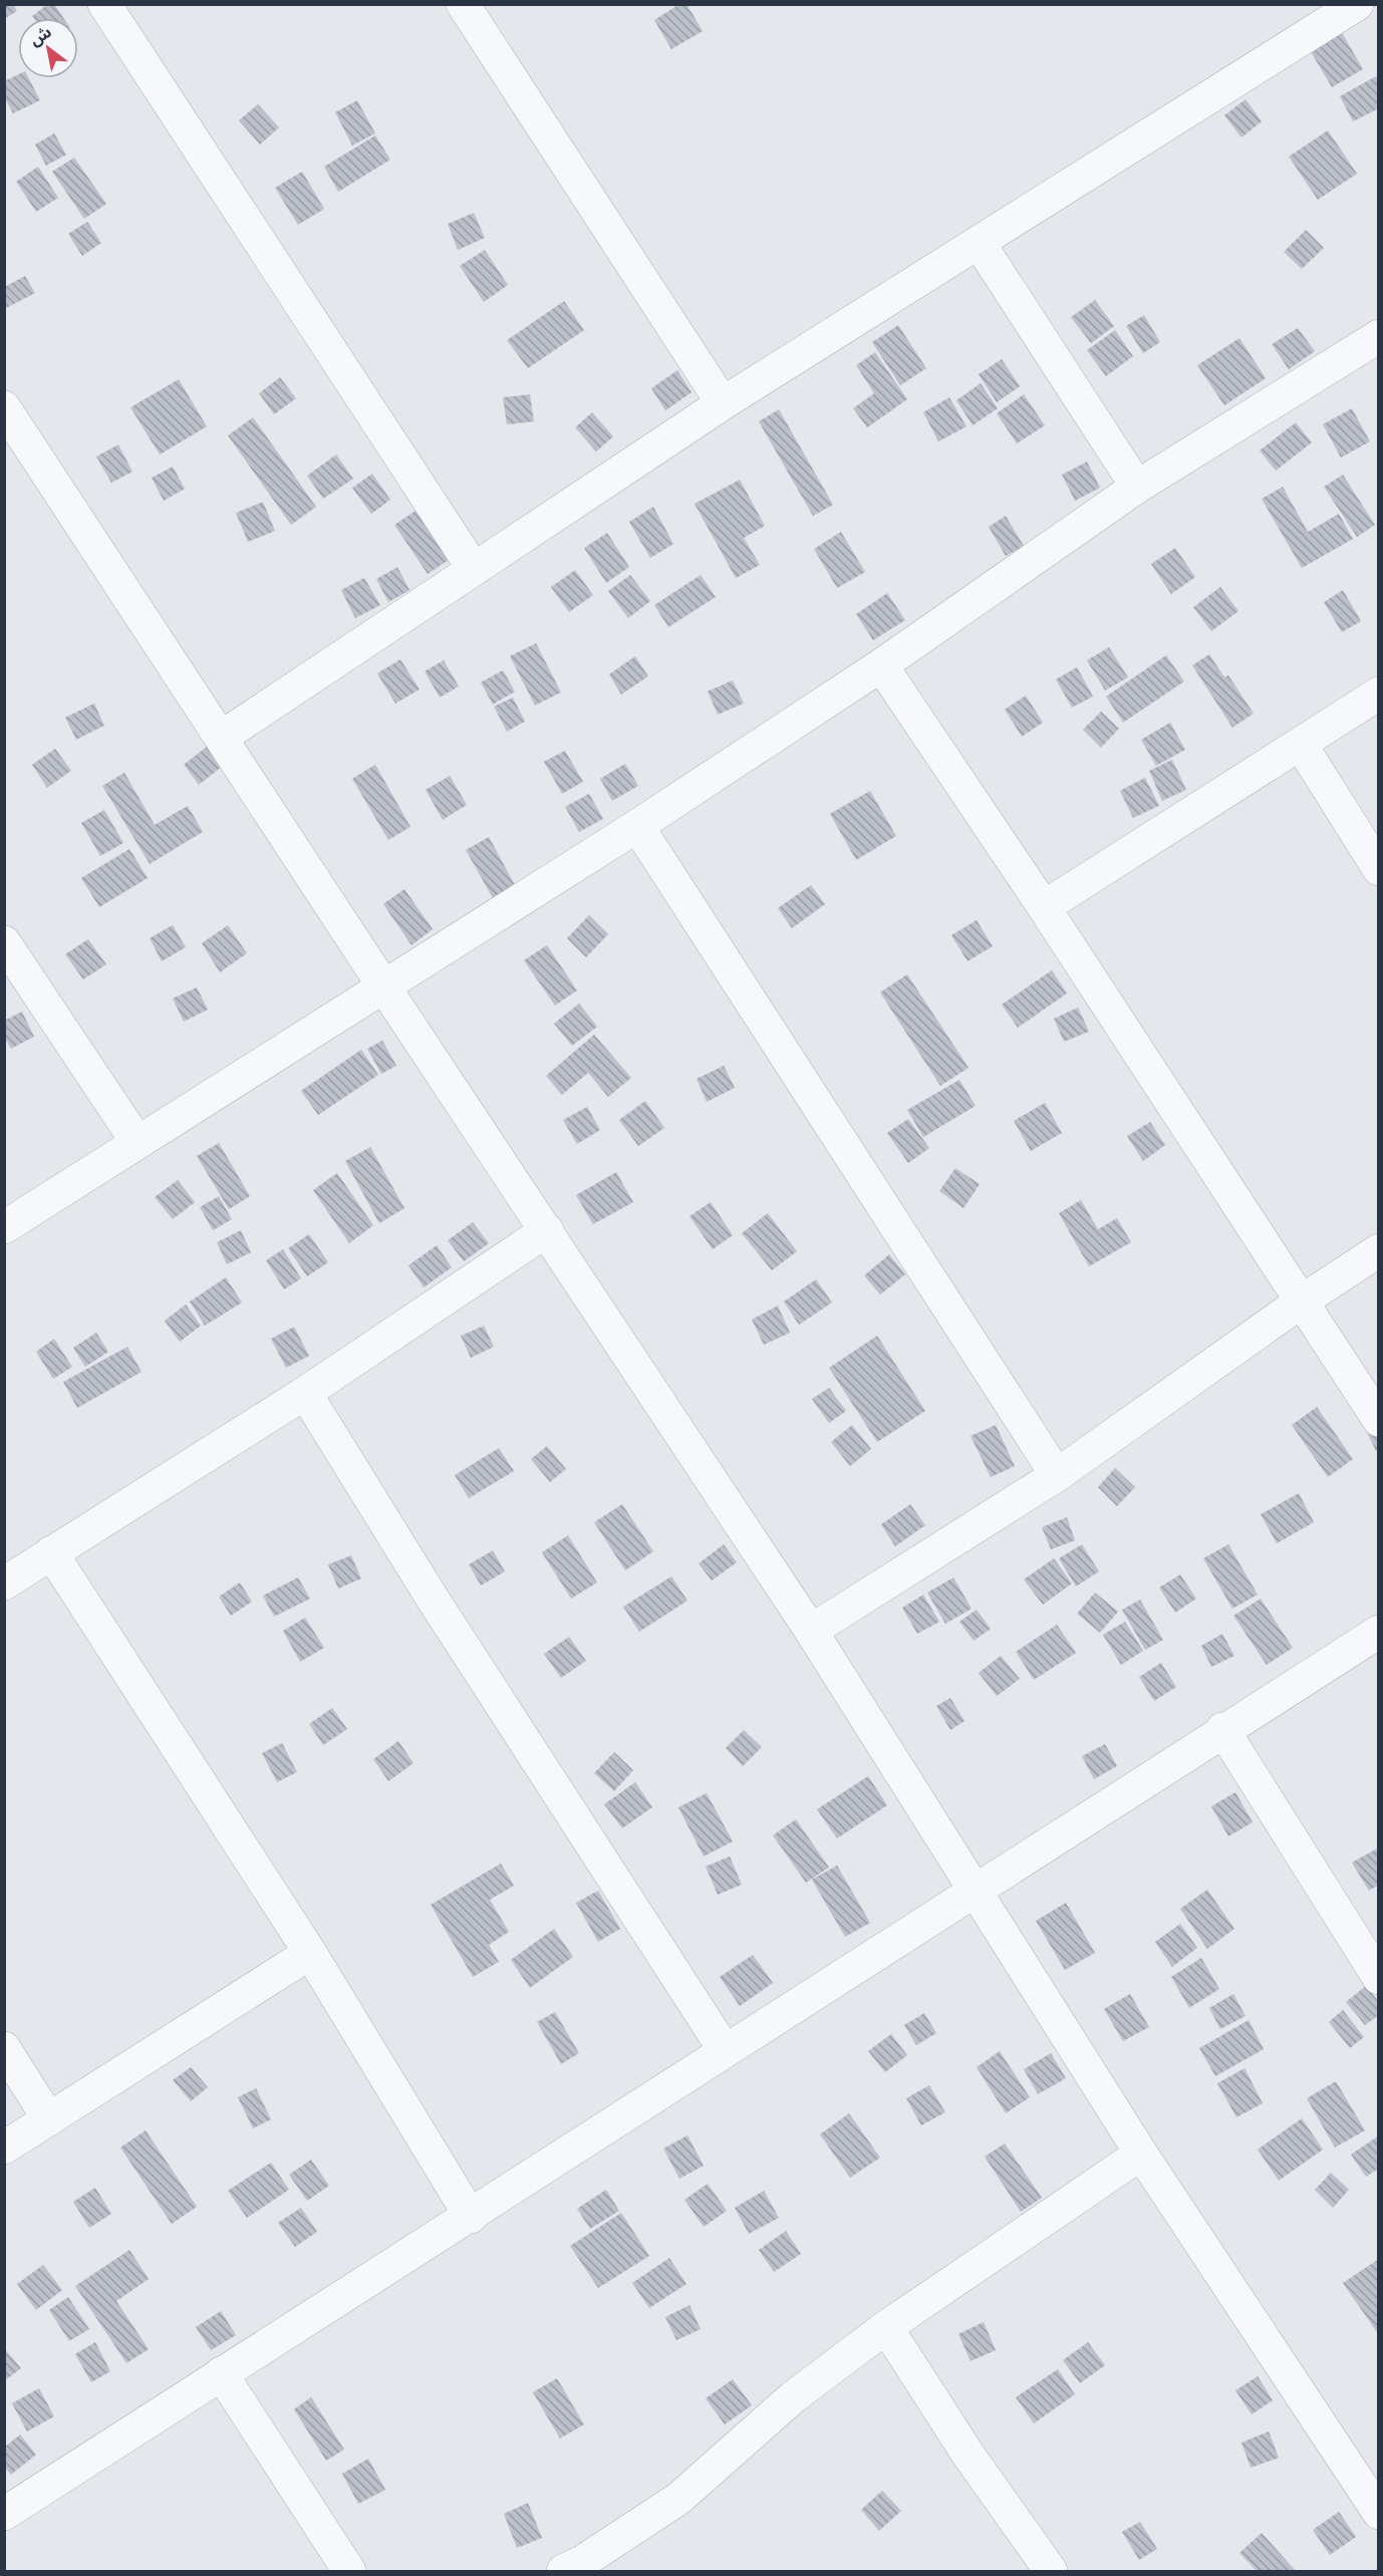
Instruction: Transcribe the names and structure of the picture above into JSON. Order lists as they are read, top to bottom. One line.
{"north":"top left"}
